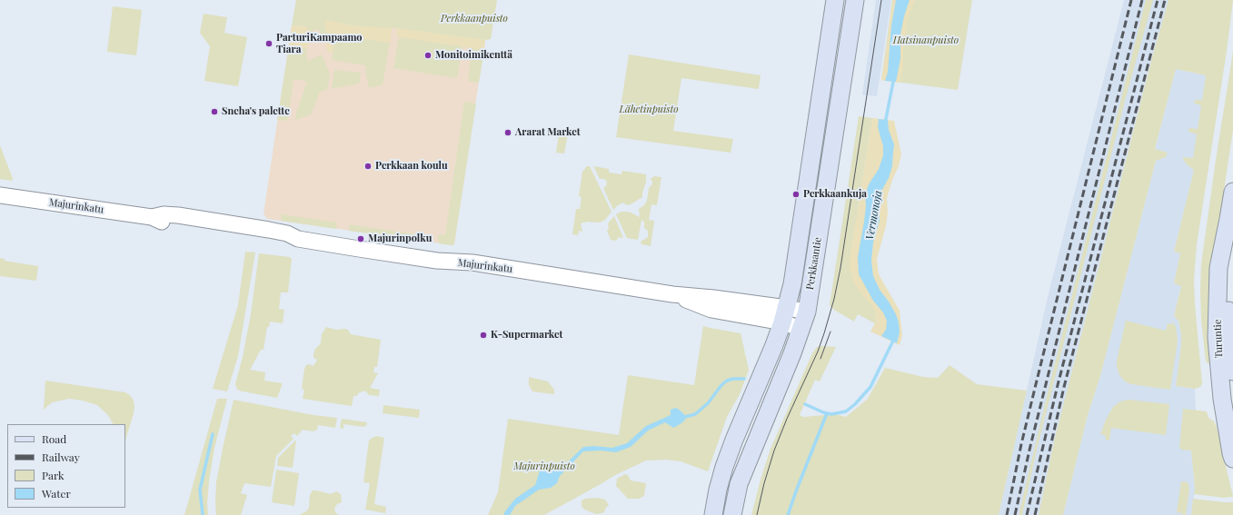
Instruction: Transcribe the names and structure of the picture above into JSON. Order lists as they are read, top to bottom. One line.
{"streets":{"main road":["Perkkaantie","Turuntie"],"street":["Majurinkatu"]},"crossings":[["Majurinkatu","Perkkaantie"]],"water":["Vermonoja"],"parks":["Perkkaanpuisto","Hatsinanpuisto","Lähetinpuisto","Majurinpuisto"],"places":["ParturiKampaamo Tiara","Monitoimikenttä","Sneha's palette","Ararat Market","Perkkaan koulu","Perkkaankuja","Majurinpolku","K-Supermarket"],"legend":["Road","Railway","Park","Water"]}
